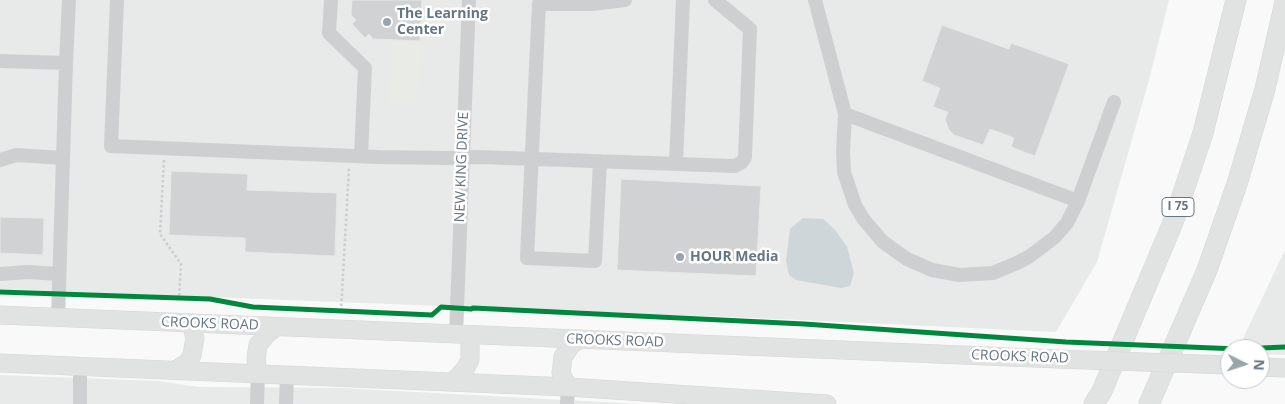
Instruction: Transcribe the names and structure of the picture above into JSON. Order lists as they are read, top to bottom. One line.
{"streets":{"highway":["I 75"],"main road":["CROOKS ROAD"],"street":["NEW KING DRIVE"]},"crossings":[["NEW KING DRIVE","CROOKS ROAD"]],"places":["The Learning Center","HOUR Media"],"north":"right"}
